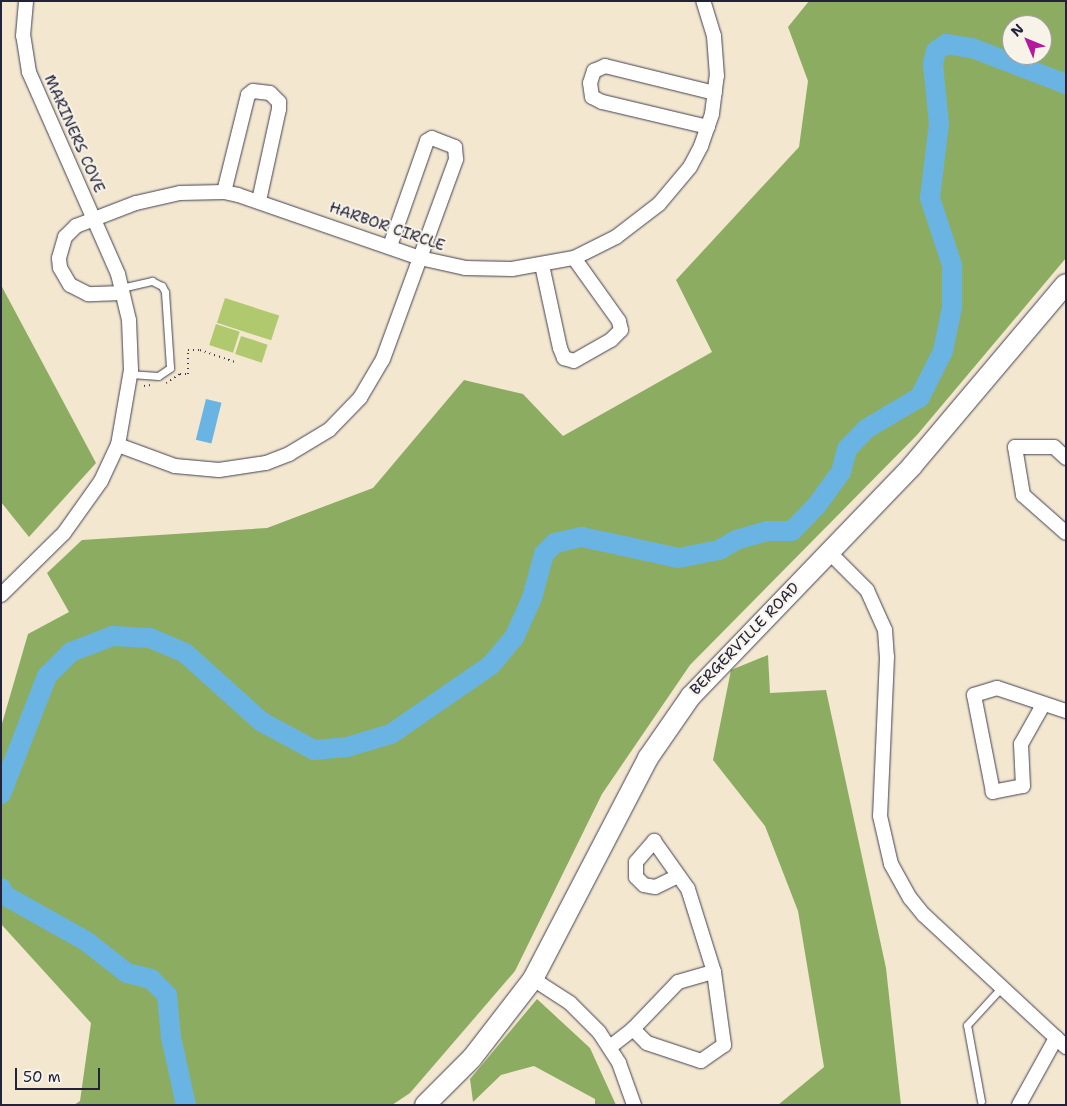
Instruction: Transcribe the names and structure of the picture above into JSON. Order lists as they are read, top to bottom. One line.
{"streets":{"street":["MARINERS COVE","HARBOR CIRCLE","BERGERVILLE ROAD"]},"scale_bar":"50 m","north":"top left"}
